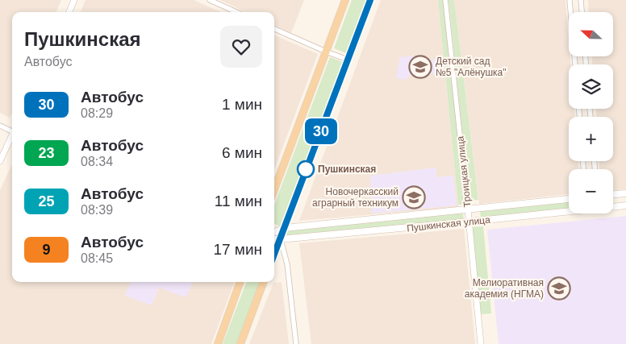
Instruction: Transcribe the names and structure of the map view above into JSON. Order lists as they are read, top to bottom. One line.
{"streets":{"main road":["Пушкинская улица"],"street":["Троицкая улица"]},"crossings":[["Троицкая улица","Пушкинская улица"]],"places":{"school or university":["Детский сад №5 \"Алёнушка\"","Новочеркасский аграрный техникум","Мелиоративная академия (НГМА)"],"other":["Пушкинская"]},"lines":["bus line 30"],"north":"left","page":{"on_map":"30","map_buttons":["+","−"],"heading":["Пушкинская","Автобус"],"list":[{"mark":"30","name":"Автобус","note":"08:29","value":"1 мин"},{"mark":"23","name":"Автобус","note":"08:34","value":"6 мин"},{"mark":"25","name":"Автобус","note":"08:39","value":"11 мин"},{"mark":"9","name":"Автобус","note":"08:45","value":"17 мин"}]}}
